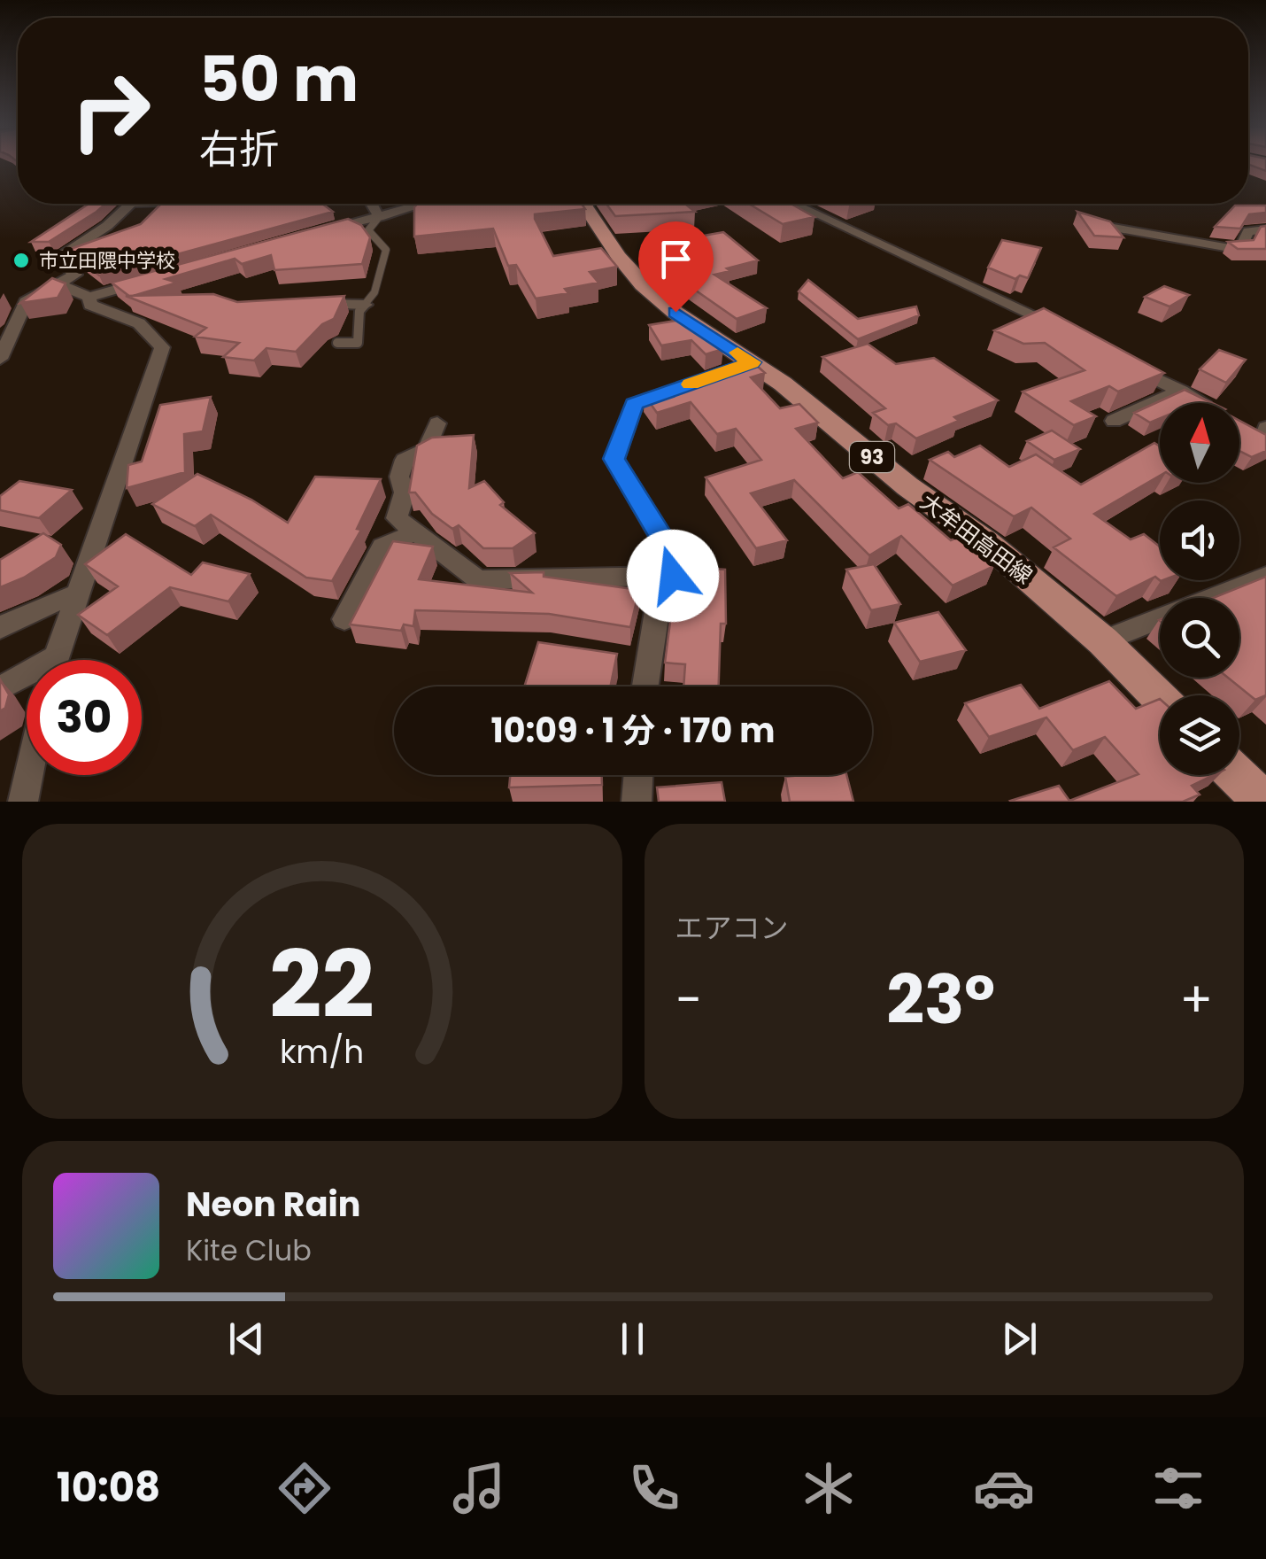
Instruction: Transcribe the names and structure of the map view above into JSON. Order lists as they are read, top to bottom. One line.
{"streets":{"main road":["93","大牟田高田線"]},"places":["市立田隈中学校"],"north":"top","page":{"turn":["50 m","右折"],"limit":"30","trip":"10:09 · 1 分 · 170 m","tile":"エアコン","heat":["−","23°","+"],"song":["Neon Rain","Kite Club"],"tabs":"10:08","gauge":["22","km/h"]}}
